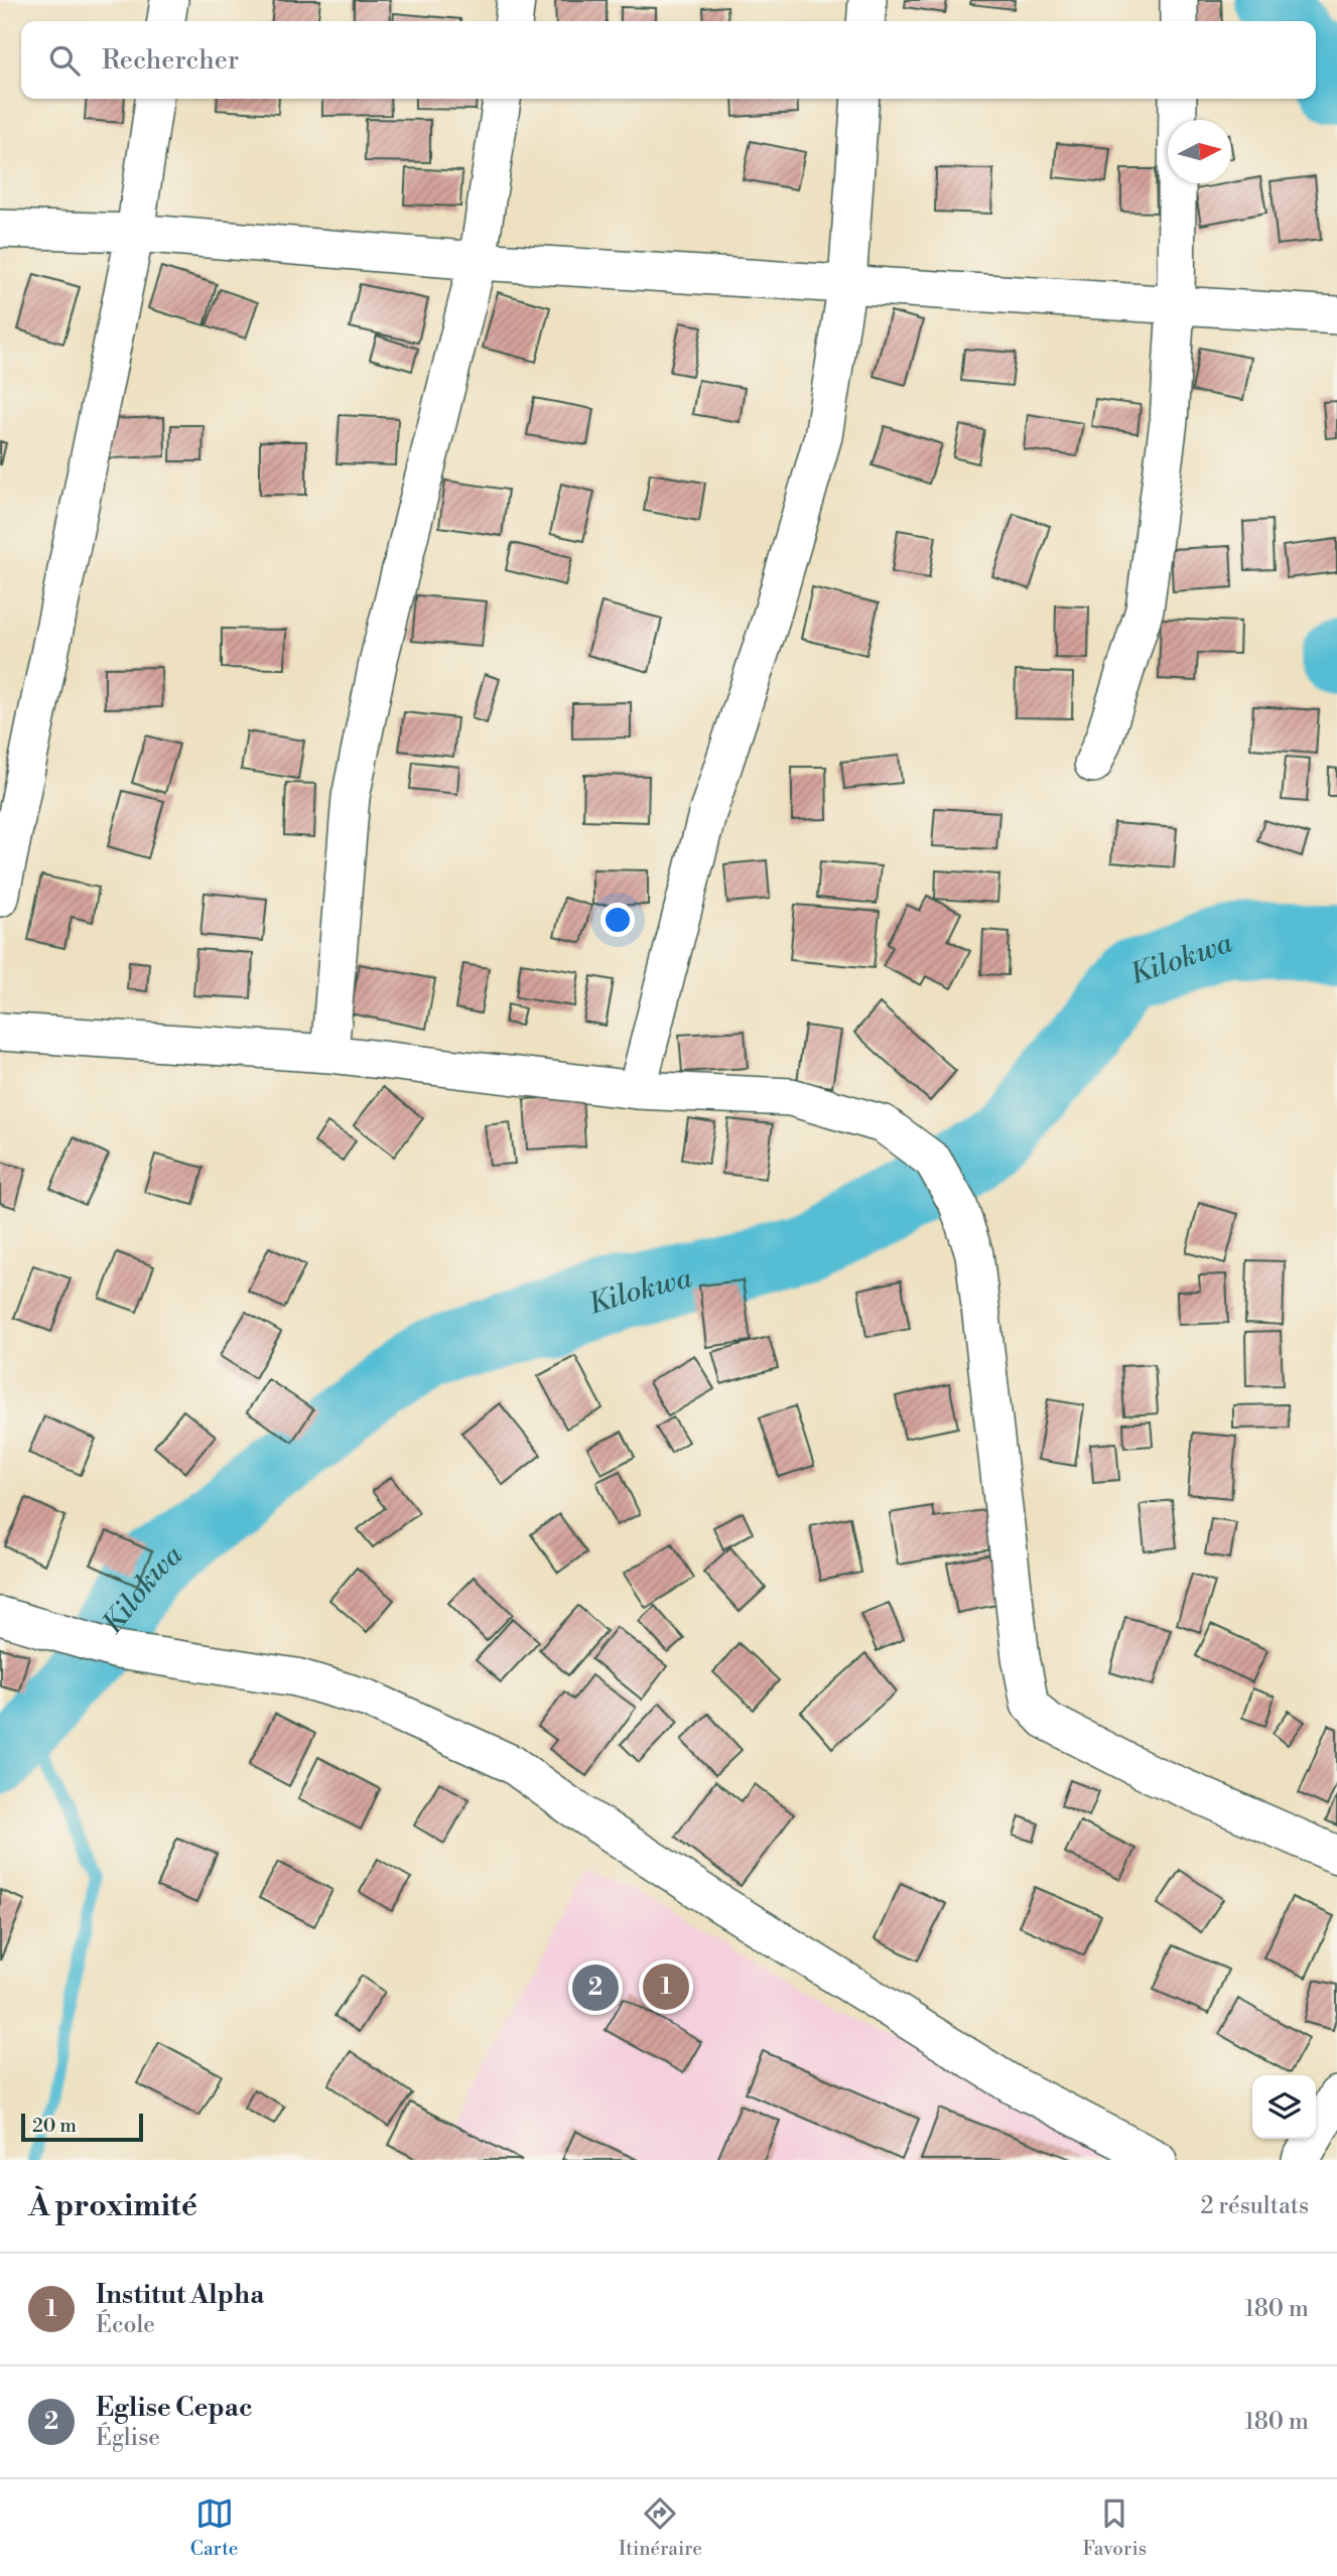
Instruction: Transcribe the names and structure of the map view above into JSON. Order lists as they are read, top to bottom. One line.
{"water":["Kilokwa"],"scale_bar":"20 m","north":"right","page":{"search":"Rechercher","pins":["1","2"],"scale":"20 m","heading":["À proximité","2 résultats"],"list":[{"mark":"1","name":"Institut Alpha","note":"École","value":"180 m"},{"mark":"2","name":"Eglise Cepac","note":"Église","value":"180 m"}],"nav":["Carte","Itinéraire","Favoris"]}}
